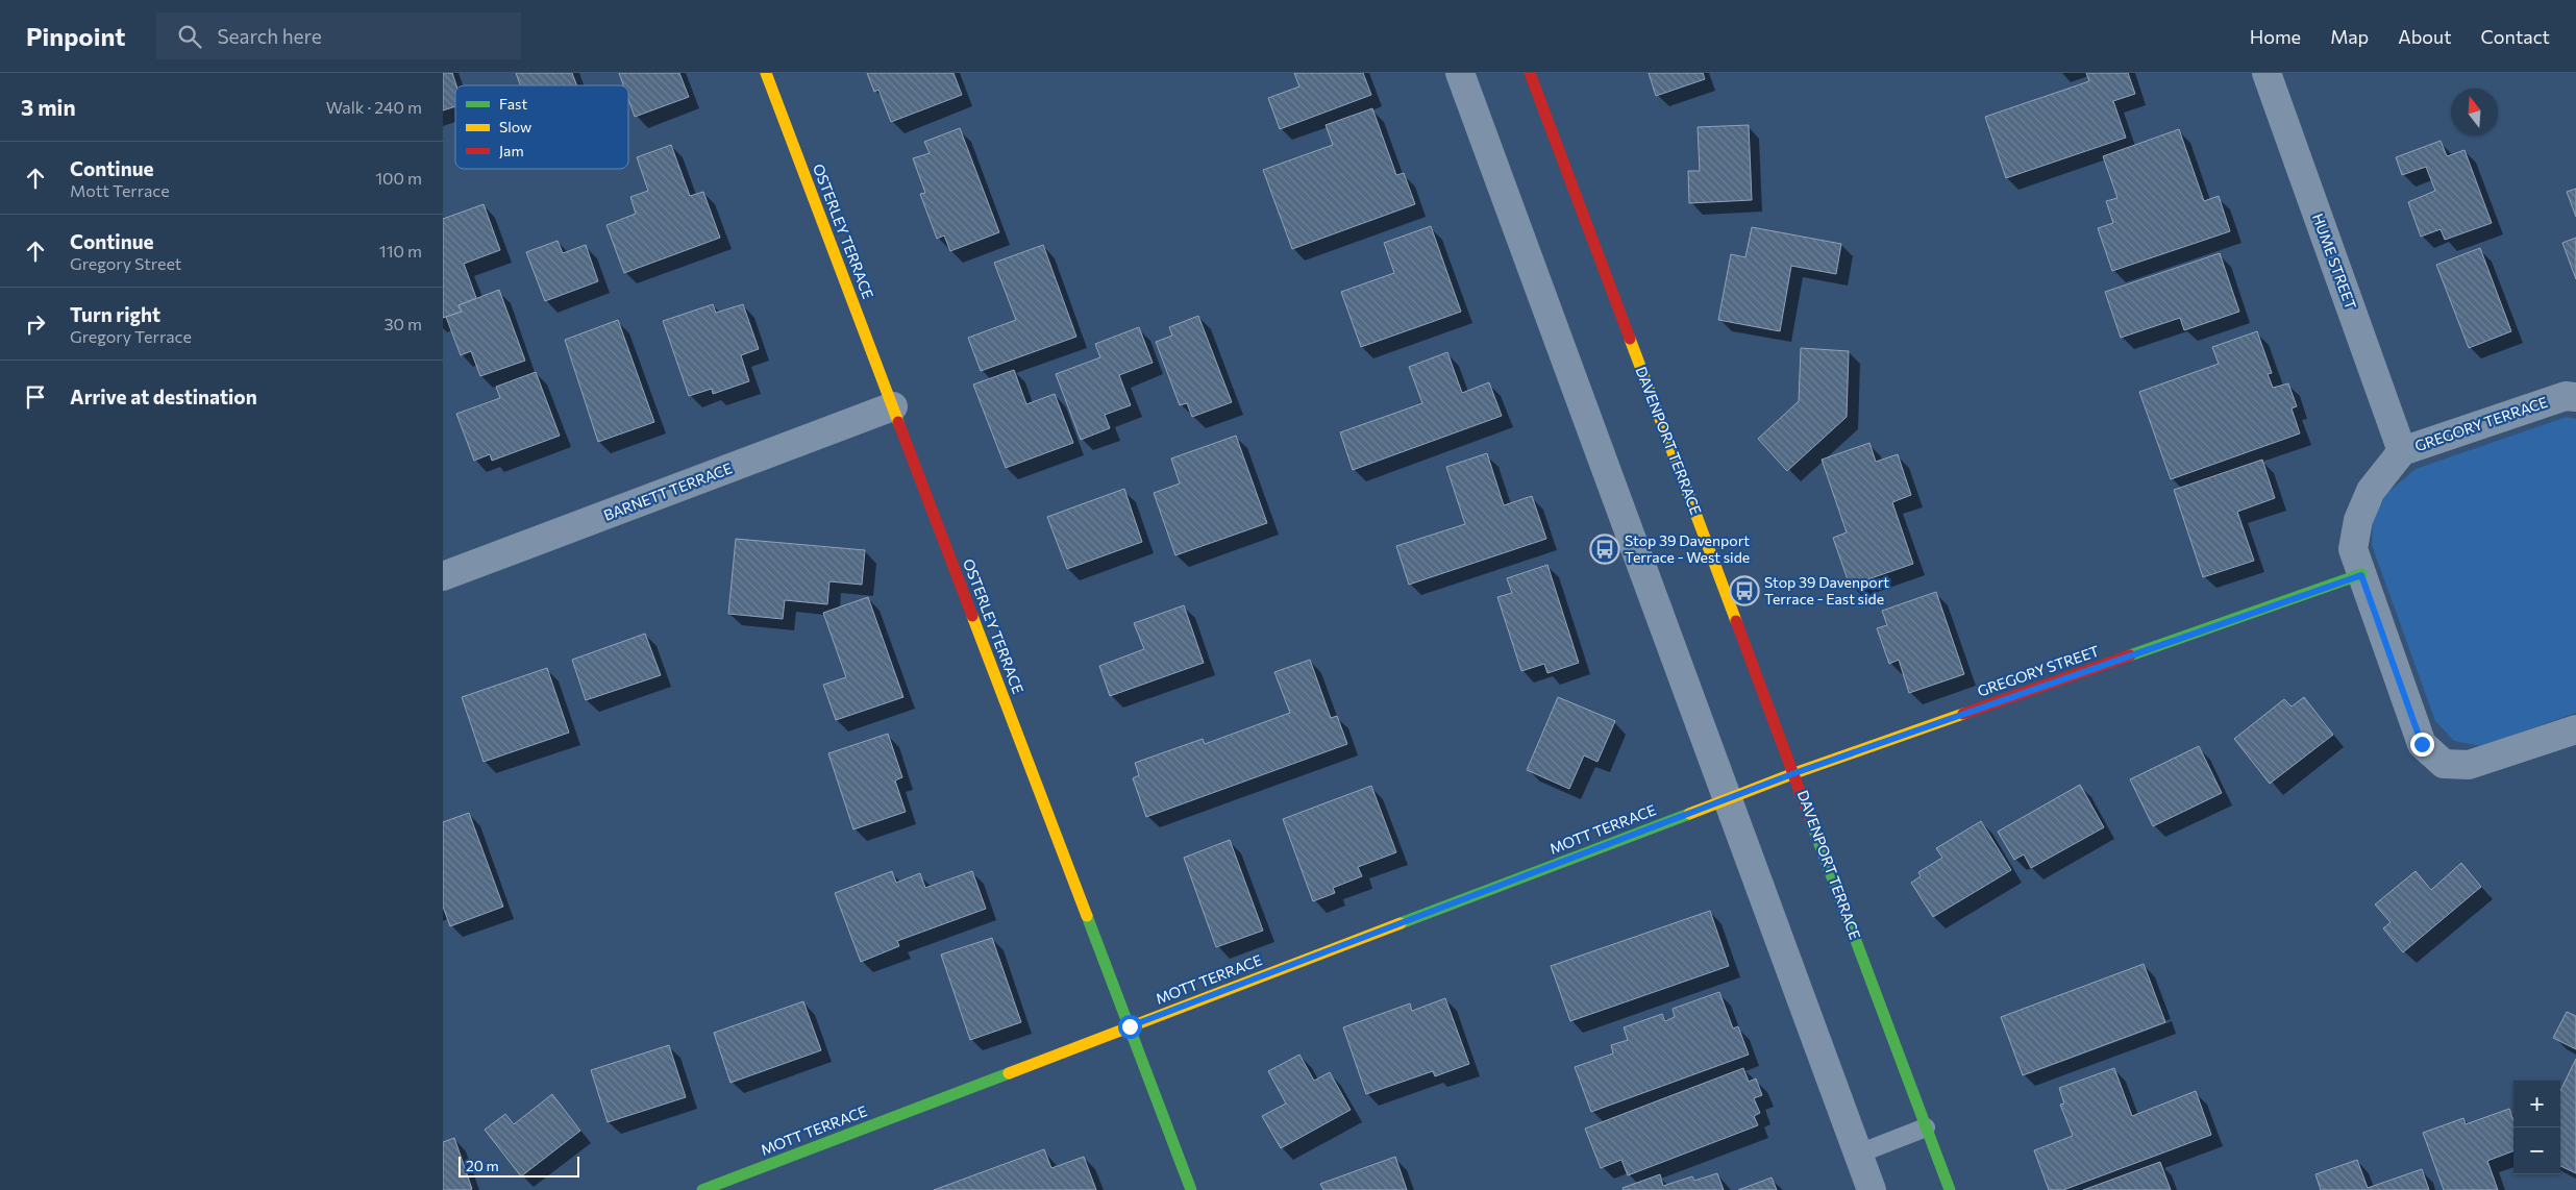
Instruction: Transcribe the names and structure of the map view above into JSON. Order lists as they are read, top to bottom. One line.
{"streets":{"street":["OSTERLEY TERRACE","HUME STREET","GREGORY TERRACE","DAVENPORT TERRACE","BARNETT TERRACE","GREGORY STREET","MOTT TERRACE"]},"crossings":[["OSTERLEY TERRACE","BARNETT TERRACE"],["OSTERLEY TERRACE","MOTT TERRACE"],["HUME STREET","GREGORY TERRACE"],["GREGORY TERRACE","GREGORY STREET"],["DAVENPORT TERRACE","GREGORY STREET"],["GREGORY STREET","MOTT TERRACE"]],"places":{"bus stop":["Stop 39 Davenport Terrace - West side","Stop 39 Davenport Terrace - East side"]},"legend":["Fast","Slow","Jam"],"scale_bar":"20 m","north":"top","page":{"header":"Pinpoint","search":"Search here","nav":["Home","Map","About","Contact"],"heading":["3 min","Walk · 240 m"],"list":[["Continue","Mott Terrace","100 m"],["Continue","Gregory Street","110 m"],["Turn right","Gregory Terrace","30 m"],"Arrive at destination"],"map_buttons":["+","−"],"scale":"20 m"}}
